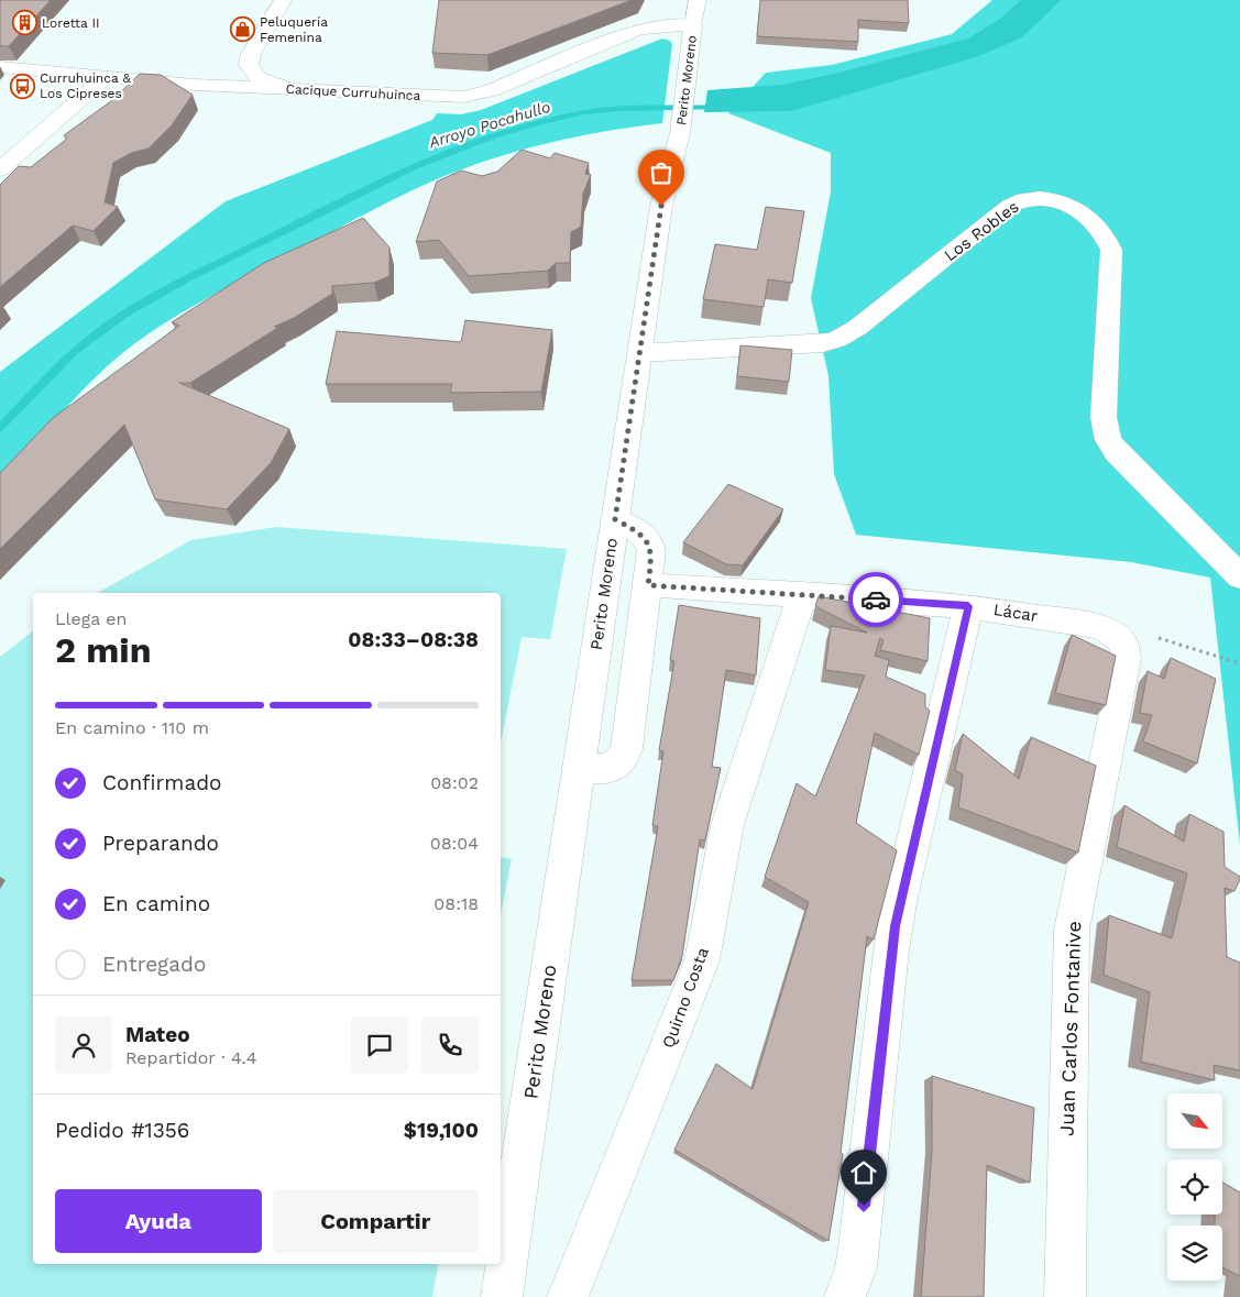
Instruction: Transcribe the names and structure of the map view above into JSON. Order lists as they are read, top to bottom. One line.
{"streets":{"street":["Perito Moreno","Cacique Curruhuinca","Los Robles","Lácar","Quirno Costa","Juan Carlos Fontanive"]},"crossings":[["Perito Moreno","Cacique Curruhuinca"],["Perito Moreno","Los Robles"],["Perito Moreno","Lácar"],["Lácar","Quirno Costa"],["Lácar","Juan Carlos Fontanive"]],"water":["Arroyo Pocahullo"],"places":{"building":["Loretta II"],"shop":["Peluquería Femenina"],"bus stop":["Curruhuinca & Los Cipreses"]},"north":"bottom right","page":{"heading":["2 min","Llega en","08:33–08:38"],"panel":["Mateo","Repartidor · 4.4","Pedido #1356","$19,100"],"bar":"En camino · 110 m","list":[["Confirmado","08:02"],["Preparando","08:04"],["En camino","08:18"],"Entregado"],"buttons":["Ayuda","Compartir"]}}
